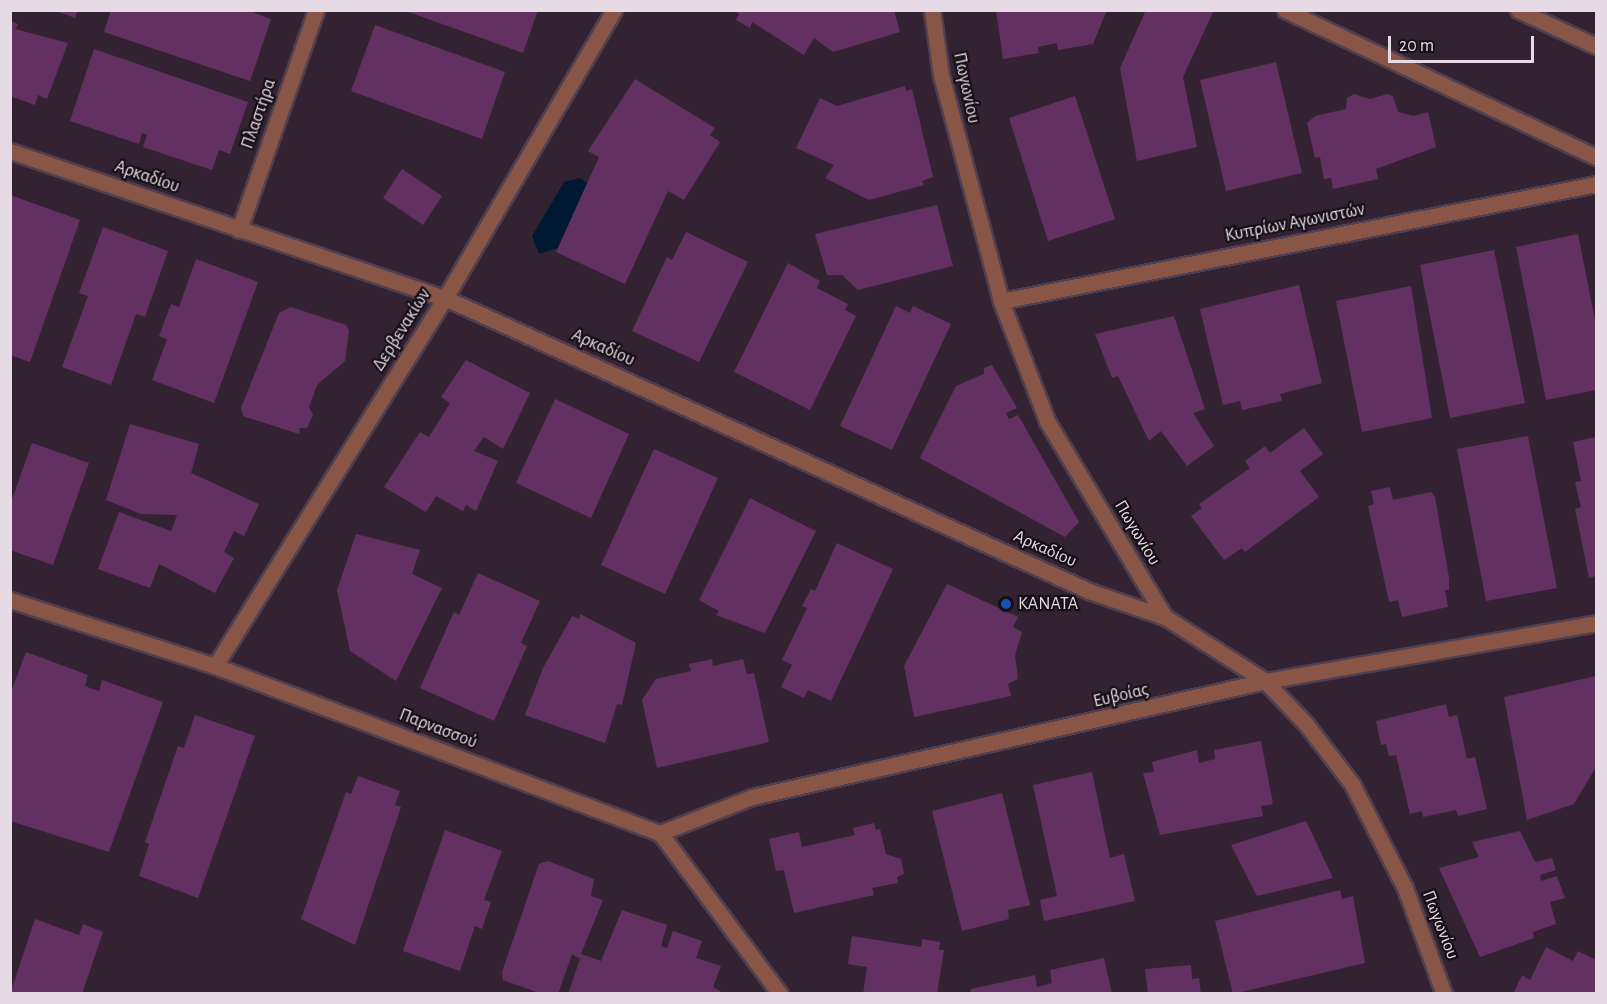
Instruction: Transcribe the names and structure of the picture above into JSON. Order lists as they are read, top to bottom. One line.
{"streets":{"street":["Πωγωνίου","Πλαστήρα","Αρκαδίου","Κυπρίων Αγωνιστών","Δερβενακίων","Ευβοίας","Παρνασσού"]},"crossings":[["Πωγωνίου","Αρκαδίου"],["Πωγωνίου","Κυπρίων Αγωνιστών"],["Πωγωνίου","Ευβοίας"],["Πλαστήρα","Αρκαδίου"],["Αρκαδίου","Δερβενακίων"],["Δερβενακίων","Παρνασσού"],["Ευβοίας","Παρνασσού"]],"places":["ΚΑΝΑΤΑ"],"scale_bar":"20 m"}
